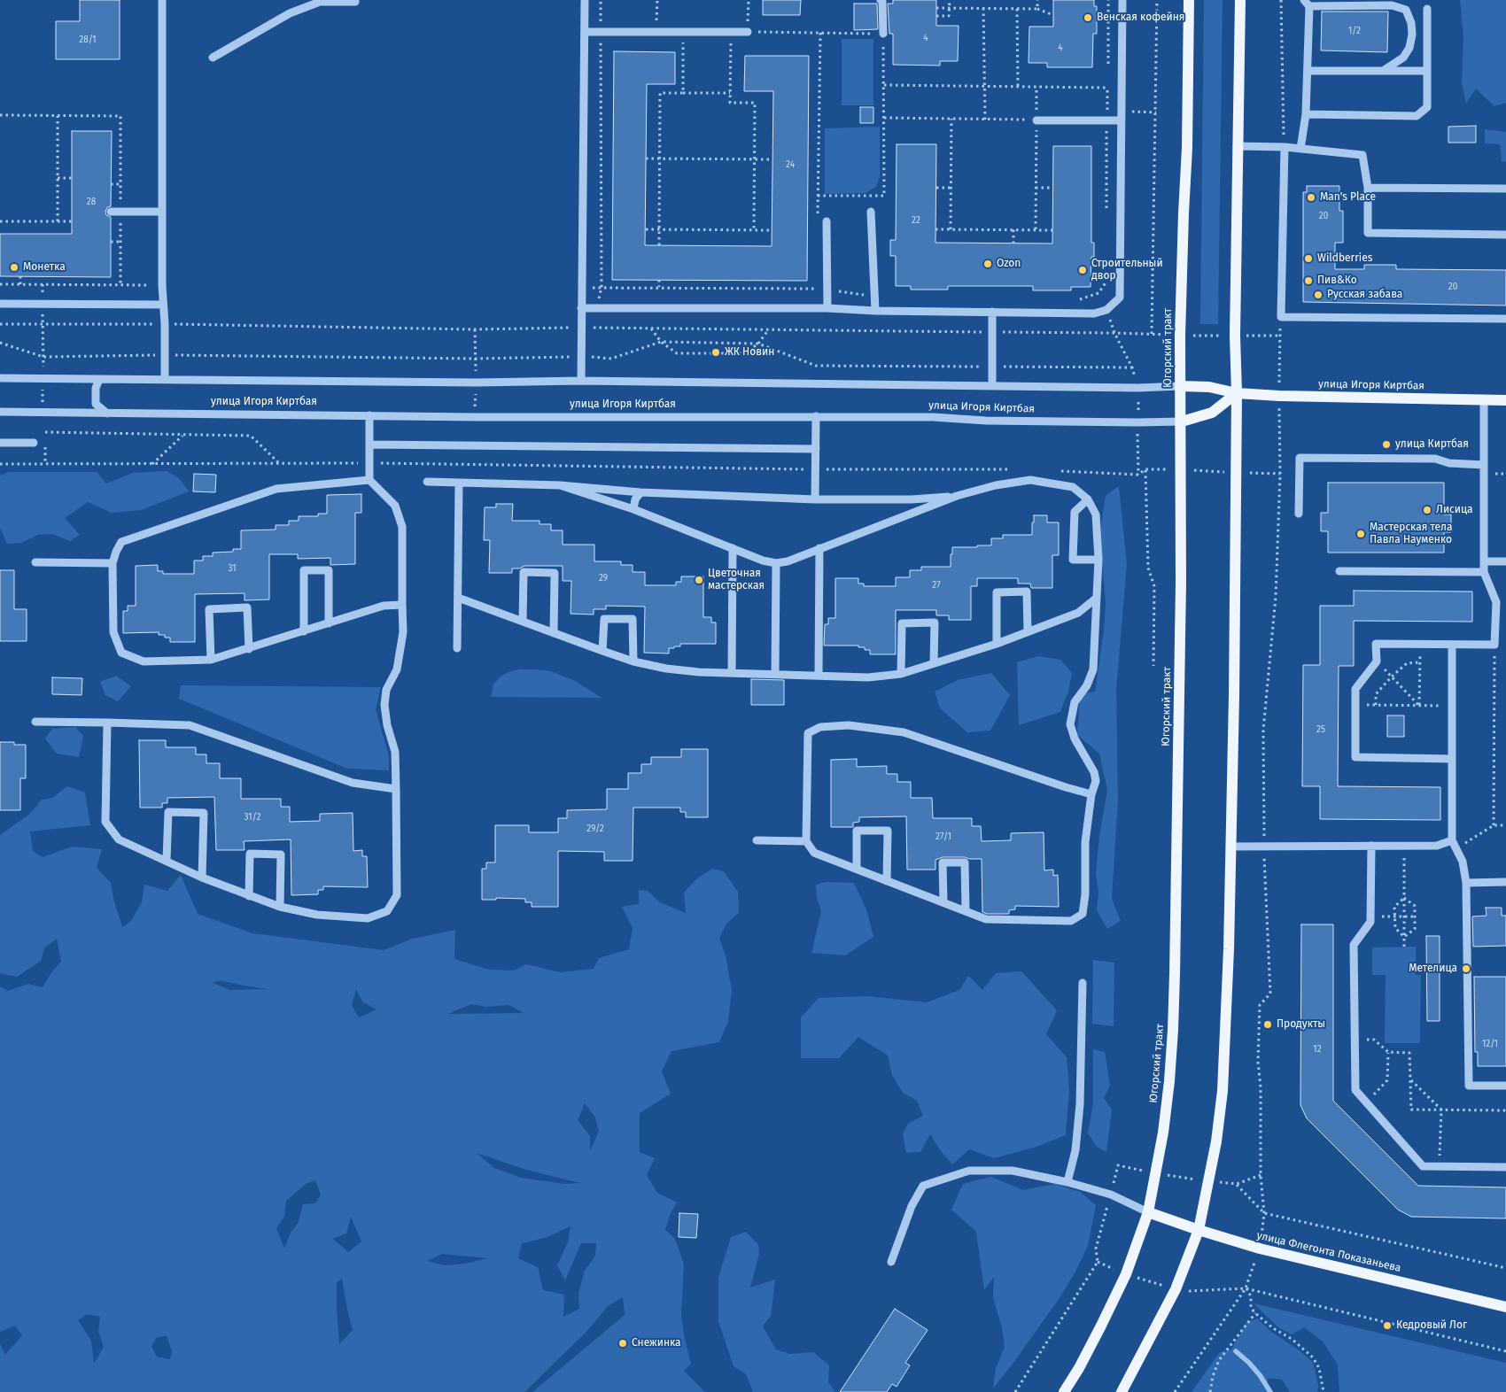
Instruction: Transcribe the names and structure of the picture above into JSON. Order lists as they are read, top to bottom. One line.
{"streets":{"main road":["Югорский тракт","улица Игоря Киртбая","улица Флегонта Показаньева"]},"crossings":[["Югорский тракт","улица Игоря Киртбая"],["Югорский тракт","улица Флегонта Показаньева"]],"places":["Венская кофейня","Man's Place","Wildberries","Ozon","Монетка","Строительный двор","Пив&Ко","Русская забава","ЖК Новин","улица Киртбая","Лисица","Мастерская тела Павла Науменко","Цветочная мастерская","Метелица","Продукты","Кедровый Лог","Снежинка"],"house_numbers":["1/2","4","28/1","4","24","28","20","22","20","31","29","27","25","31/2","29/2","27/1","12/1","12"]}
